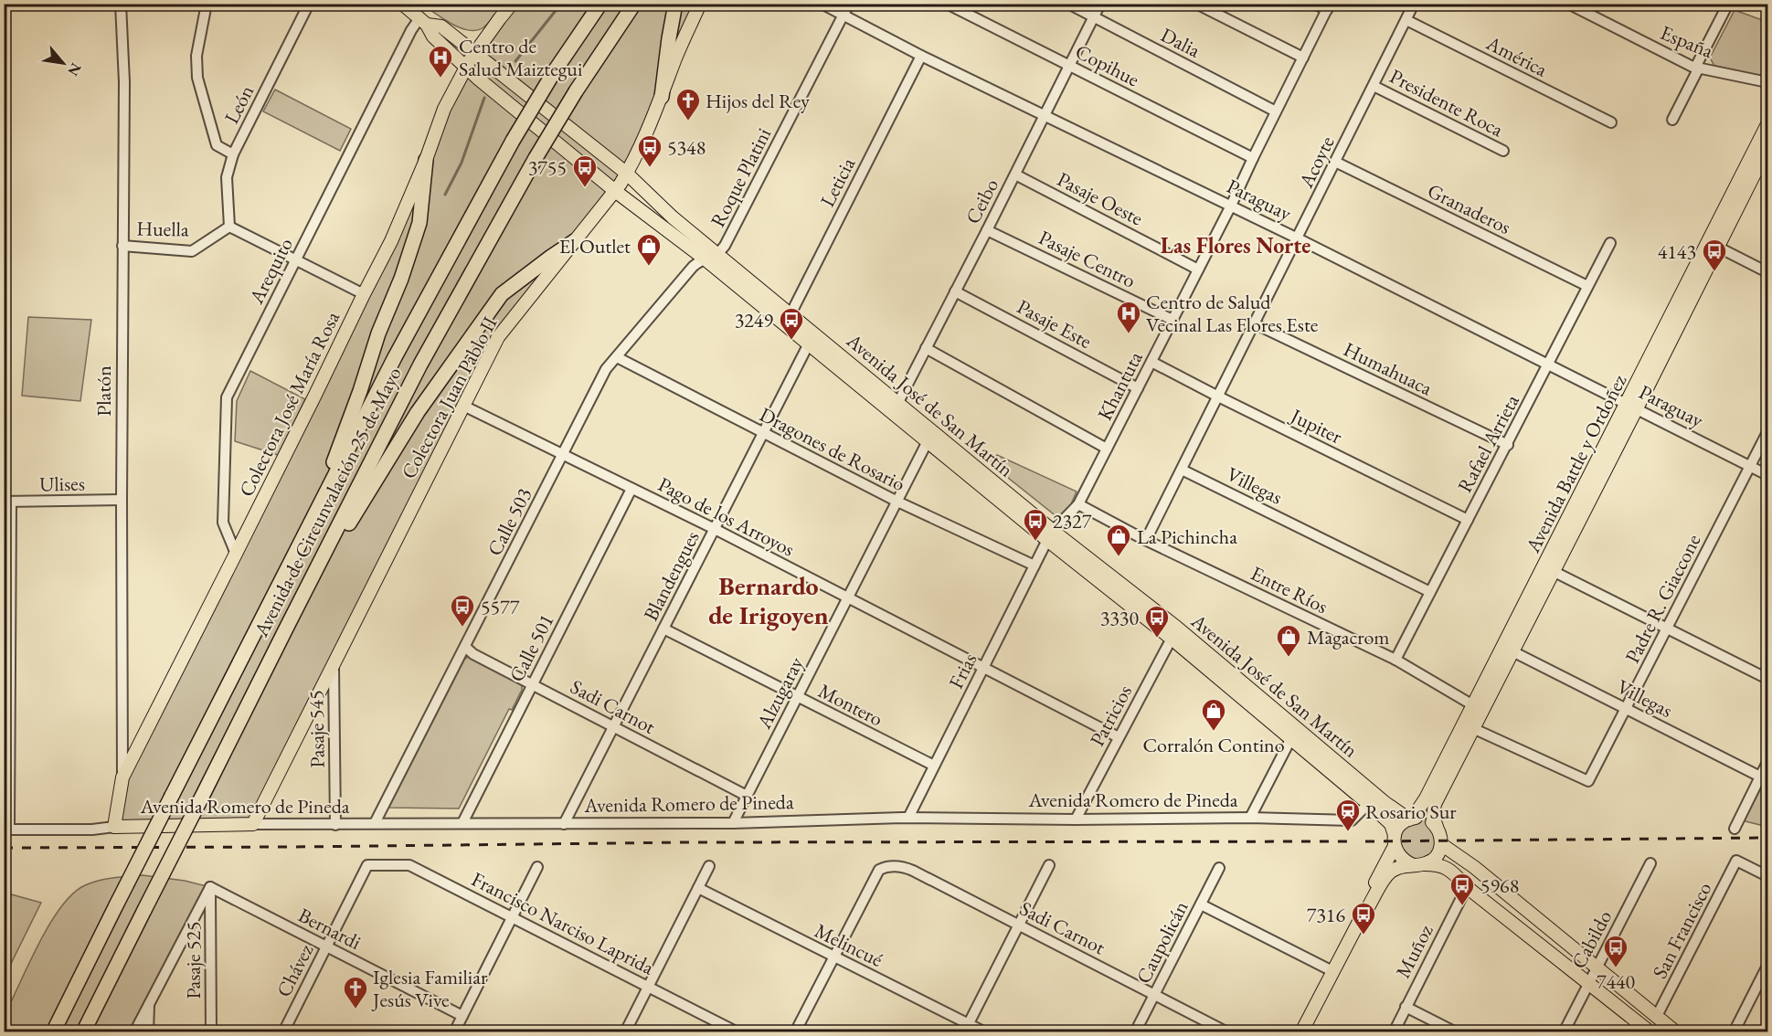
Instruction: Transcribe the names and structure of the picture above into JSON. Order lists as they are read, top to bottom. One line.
{"streets":{"highway":["Avenida de Circunvalación 25 de Mayo"],"main road":["Colectora Juan Pablo II","Colectora José María Rosa","Avenida José de San Martín","Avenida Battle y Ordoñez","Avenida Romero de Pineda"],"street":["España","Dalia","América","Copihue","Presidente Roca","León","Acoyte","Roque Platini","Leticia","Pasaje Oeste","Paraguay","Ceibo","Granaderos","Huella","Pasaje Centro","Arequito","Pasaje Este","Humahuaca","Khantuta","Platón","Jupiter","Rafael Arrieta","Dragones de Rosario","Ulises","Villegas","Pago de los Arroyos","Calle 503","Blandengues","Entre Ríos","Padre R. Giaccone","Calle 501","Frias","Alzugaray","Montero","Sadi Carnot","Patricios","Pasaje 545","Francisco Narciso Laprida","Bernardi","San Francisco","Cabildo","Caupolicán","Melincué","Muñoz","Pasaje 525","Chávez"]},"crossings":[["Dalia","Ceibo"],["Dalia","Khantuta"],["América","Acoyte"],["Copihue","Ceibo"],["Copihue","Khantuta"],["Presidente Roca","Acoyte"],["León","Huella"],["Acoyte","Paraguay"],["Acoyte","Granaderos"],["Acoyte","Humahuaca"],["Acoyte","Jupiter"],["Acoyte","Villegas"],["Acoyte","Entre Ríos"],["Roque Platini","Paraguay"],["Roque Platini","Avenida José de San Martín"],["Roque Platini","Calle 503"],["Leticia","Paraguay"],["Leticia","Avenida José de San Martín"],["Pasaje Oeste","Ceibo"],["Pasaje Oeste","Khantuta"],["Paraguay","Ceibo"],["Paraguay","Khantuta"],["Paraguay","Rafael Arrieta"],["Paraguay","Avenida Battle y Ordoñez"],["Paraguay","Padre R. Giaccone"],["Ceibo","Pasaje Centro"],["Ceibo","Pasaje Este"],["Ceibo","Avenida José de San Martín"],["Granaderos","Rafael Arrieta"],["Huella","Platón"],["Pasaje Centro","Khantuta"],["Arequito","Colectora José María Rosa"],["Arequito","Avenida José de San Martín"],["Pasaje Este","Khantuta"],["Humahuaca","Rafael Arrieta"],["Khantuta","Avenida José de San Martín"],["Khantuta","Jupiter"],["Khantuta","Entre Ríos"],["Khantuta","Frias"],["Platón","Colectora José María Rosa"],["Platón","Ulises"],["Colectora Juan Pablo II","Avenida José de San Martín"],["Colectora Juan Pablo II","Pago de los Arroyos"],["Colectora Juan Pablo II","Pasaje 545"],["Colectora Juan Pablo II","Avenida Romero de Pineda"],["Colectora José María Rosa","Avenida José de San Martín"],["Colectora José María Rosa","Avenida Romero de Pineda"],["Avenida José de San Martín","Avenida Battle y Ordoñez"],["Avenida José de San Martín","Calle 503"],["Avenida José de San Martín","Blandengues"],["Avenida José de San Martín","Frias"],["Avenida José de San Martín","Alzugaray"],["Avenida José de San Martín","Patricios"],["Avenida José de San Martín","Avenida Romero de Pineda"],["Jupiter","Rafael Arrieta"],["Rafael Arrieta","Villegas"],["Rafael Arrieta","Entre Ríos"],["Dragones de Rosario","Calle 503"],["Dragones de Rosario","Blandengues"],["Dragones de Rosario","Frias"],["Dragones de Rosario","Alzugaray"],["Avenida Battle y Ordoñez","Villegas"],["Avenida Battle y Ordoñez","Entre Ríos"],["Avenida Battle y Ordoñez","Padre R. Giaccone"],["Villegas","Padre R. Giaccone"],["Pago de los Arroyos","Calle 503"],["Pago de los Arroyos","Blandengues"],["Pago de los Arroyos","Calle 501"],["Pago de los Arroyos","Frias"],["Pago de los Arroyos","Alzugaray"],["Pago de los Arroyos","Patricios"],["Calle 503","Sadi Carnot"],["Calle 503","Avenida Romero de Pineda"],["Blandengues","Montero"],["Blandengues","Sadi Carnot"],["Blandengues","Avenida Romero de Pineda"],["Calle 501","Sadi Carnot"],["Calle 501","Avenida Romero de Pineda"],["Frias","Montero"],["Frias","Avenida Romero de Pineda"],["Alzugaray","Montero"],["Alzugaray","Sadi Carnot"],["Alzugaray","Avenida Romero de Pineda"],["Sadi Carnot","Caupolicán"],["Sadi Carnot","Melincué"],["Patricios","Avenida Romero de Pineda"],["Pasaje 545","Avenida Romero de Pineda"],["Francisco Narciso Laprida","Chávez"],["Bernardi","Pasaje 525"],["Bernardi","Chávez"]],"districts":["Las Flores Norte","Bernardo de Irigoyen"],"places":{"hospital":["Centro de Salud Maiztegui","Centro de Salud Vecinal Las Flores Este"],"church":["Hijos del Rey","Iglesia Familiar Jesús Vive"],"bus stop":["5348","3755","4143","3249","2327","5577","3330","5968","7316","7440"],"shop":["El Outlet","La Pichincha","Magacrom","Corralón Contino"],"station":["Rosario Sur"]},"north":"bottom right"}
